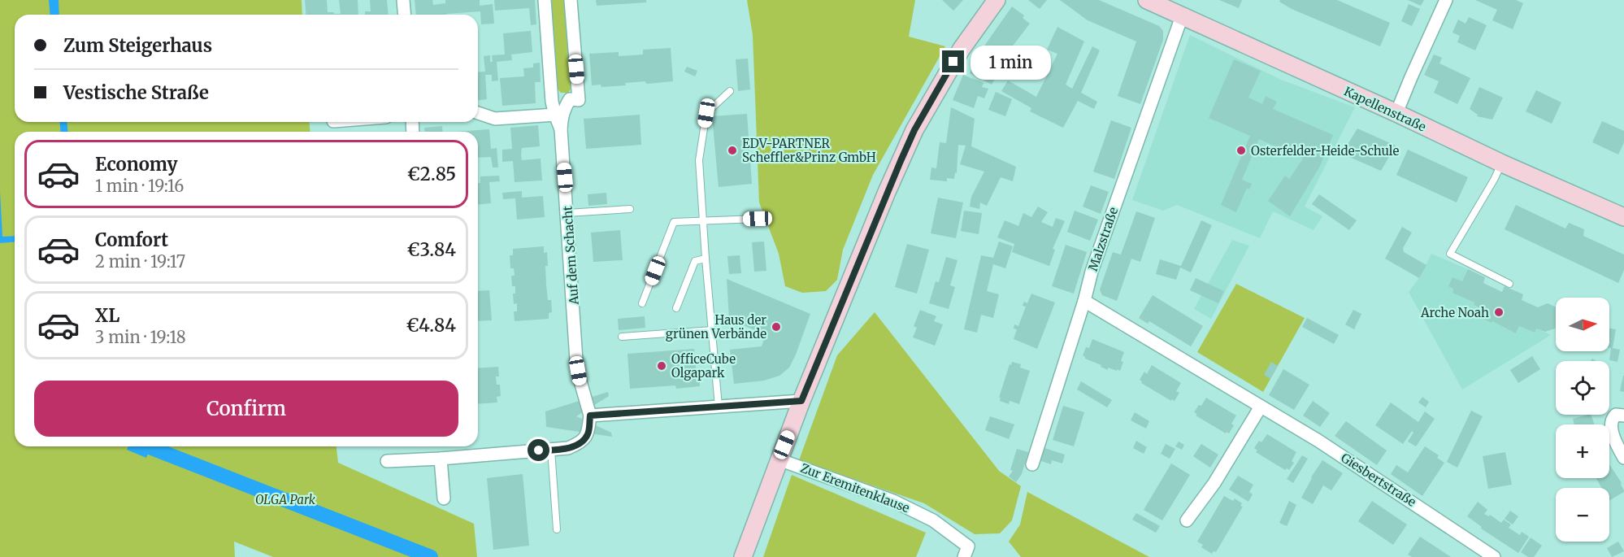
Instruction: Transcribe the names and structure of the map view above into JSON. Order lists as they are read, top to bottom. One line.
{"streets":{"street":["Kapellenstraße","Malzstraße","Auf dem Schacht","Giesbertstraße","Zur Eremitenklause"]},"crossings":[["Kapellenstraße","Malzstraße"],["Malzstraße","Giesbertstraße"]],"parks":["OLGA Park"],"places":["EDV-PARTNER Scheffler&Prinz GmbH","Osterfelder-Heide-Schule","Arche Noah","Haus der grünen Verbände","OfficeCube Olgapark"],"north":"right","page":{"banner":["Zum Steigerhaus","Vestische Straße"],"bubble":"1 min","list":[{"name":"Economy","note":"1 min · 19:16","value":"€2.85"},{"name":"Comfort","note":"2 min · 19:17","value":"€3.84"},{"name":"XL","note":"3 min · 19:18","value":"€4.84"}],"map_buttons":["+","−"],"buttons":"Confirm"}}
